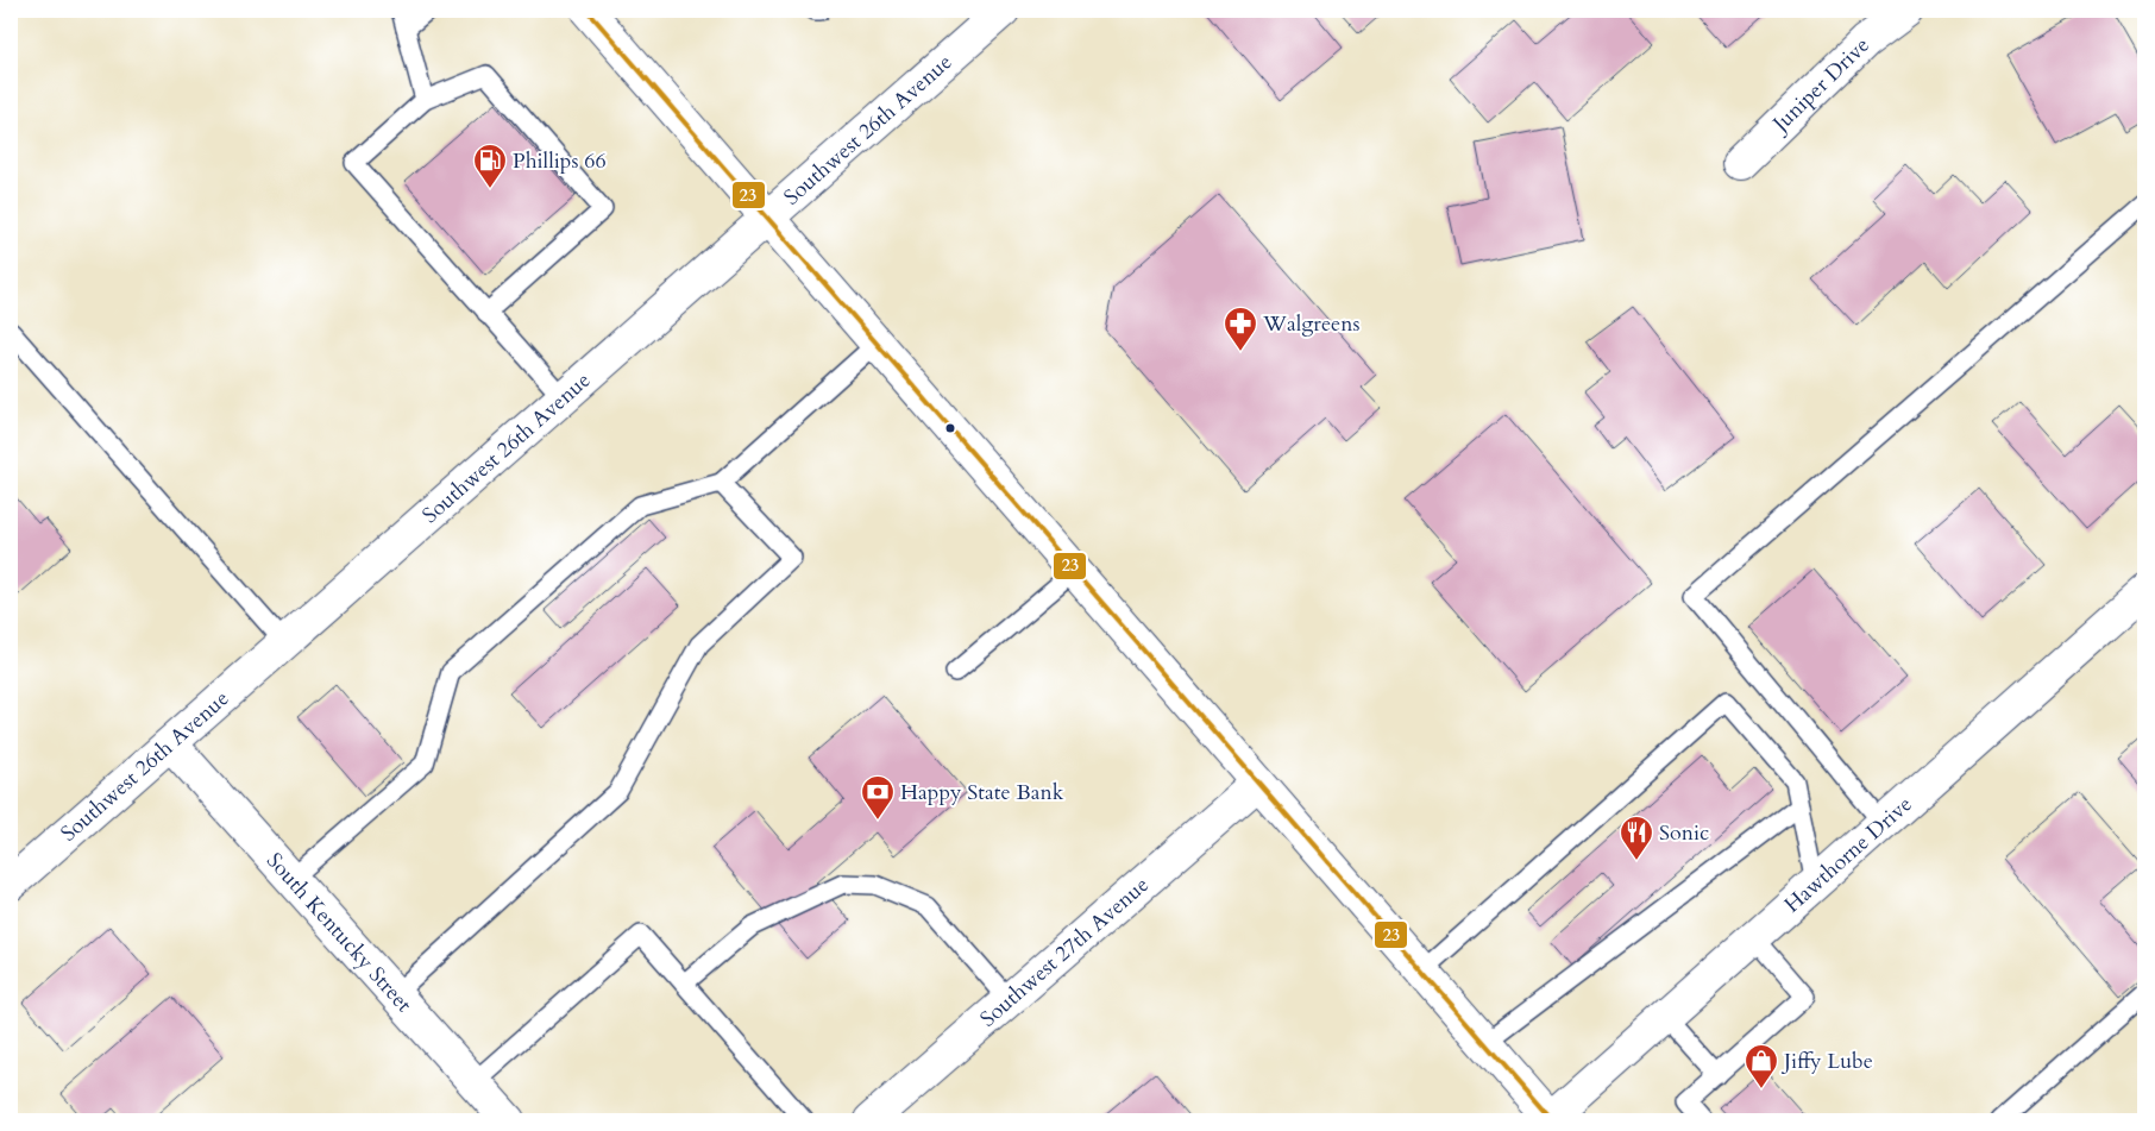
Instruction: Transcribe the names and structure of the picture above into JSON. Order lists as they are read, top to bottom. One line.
{"streets":{"main road":["Juniper Drive","Southwest 26th Avenue","Hawthorne Drive","South Kentucky Street","Southwest 27th Avenue"]},"crossings":[["Southwest 26th Avenue","South Kentucky Street"]],"places":{"fuel station":["Phillips 66"],"pharmacy":["Walgreens"],"bank":["Happy State Bank"],"restaurant":["Sonic"],"shop":["Jiffy Lube"]},"lines":["transit line 23"]}
